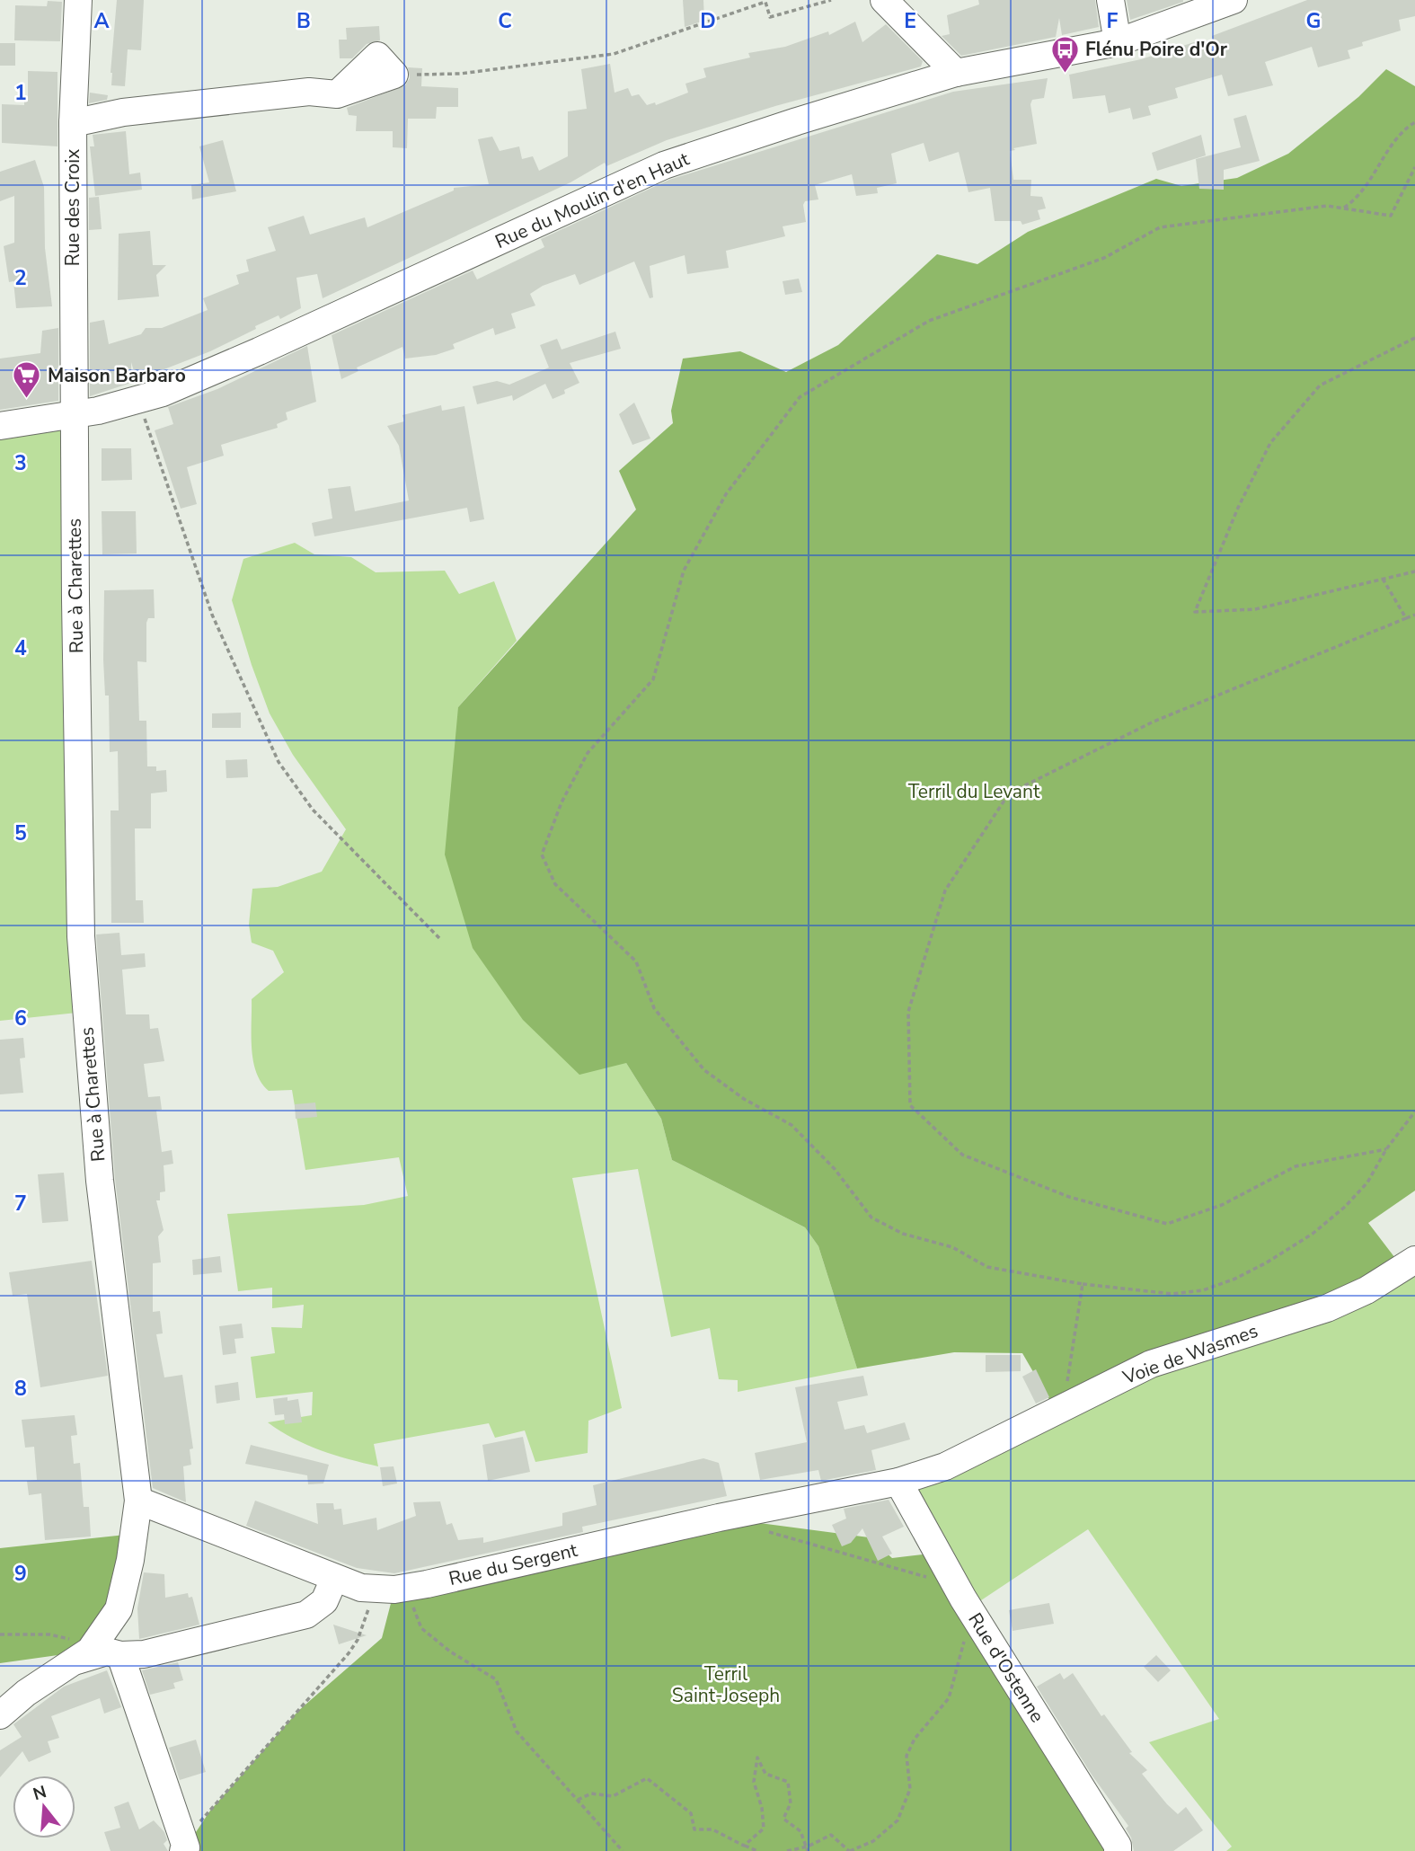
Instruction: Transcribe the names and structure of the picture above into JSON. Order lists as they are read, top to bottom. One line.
{"streets":{"street":["Rue du Moulin d'en Haut","Rue des Croix","Rue à Charettes","Voie de Wasmes","Rue du Sergent","Rue d'Ostenne"]},"crossings":[["Rue du Moulin d'en Haut","Rue des Croix"],["Rue du Moulin d'en Haut","Rue à Charettes"],["Rue des Croix","Rue à Charettes"],["Rue à Charettes","Rue du Sergent"],["Voie de Wasmes","Rue du Sergent"],["Voie de Wasmes","Rue d'Ostenne"],["Rue du Sergent","Rue d'Ostenne"]],"parks":["Terril du Levant","Terril Saint-Joseph"],"places":{"bus stop":["Flénu Poire d'Or"],"supermarket":["Maison Barbaro"]},"north":"top","grid":{"columns":["A","B","C","D","E","F","G"],"rows":["1","2","3","4","5","6","7","8","9"]}}
